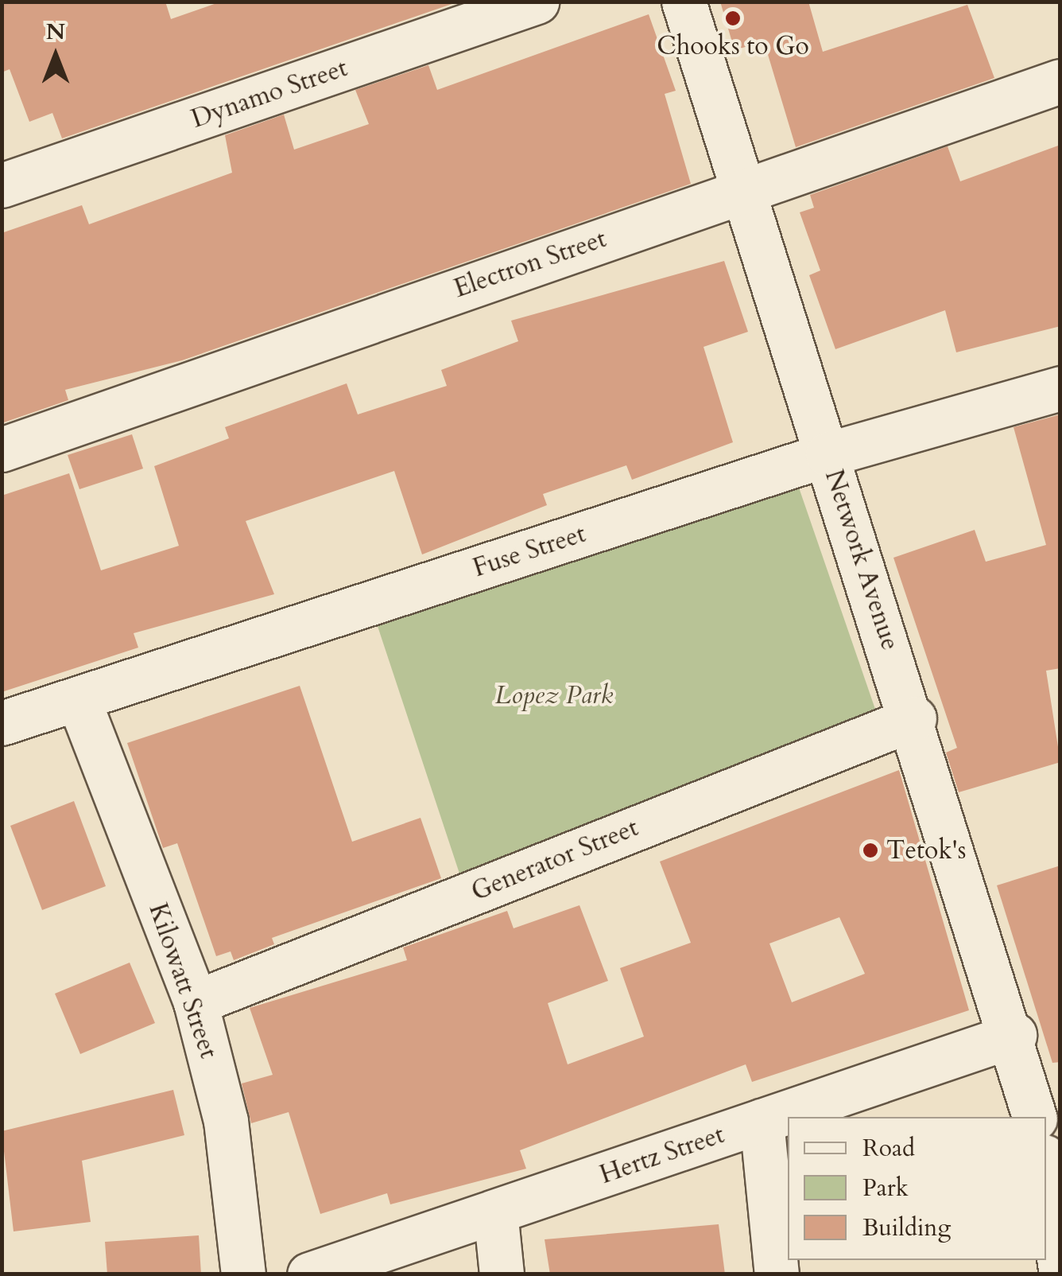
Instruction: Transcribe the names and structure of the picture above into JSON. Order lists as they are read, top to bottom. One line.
{"streets":{"street":["Dynamo Street","Electron Street","Fuse Street","Network Avenue","Generator Street","Kilowatt Street","Hertz Street"]},"crossings":[["Electron Street","Network Avenue"],["Fuse Street","Network Avenue"],["Fuse Street","Kilowatt Street"],["Network Avenue","Generator Street"],["Network Avenue","Hertz Street"],["Generator Street","Kilowatt Street"]],"parks":["Lopez Park"],"places":["Chooks to Go","Tetok's"],"legend":["Road","Park","Building"],"north":"top"}
